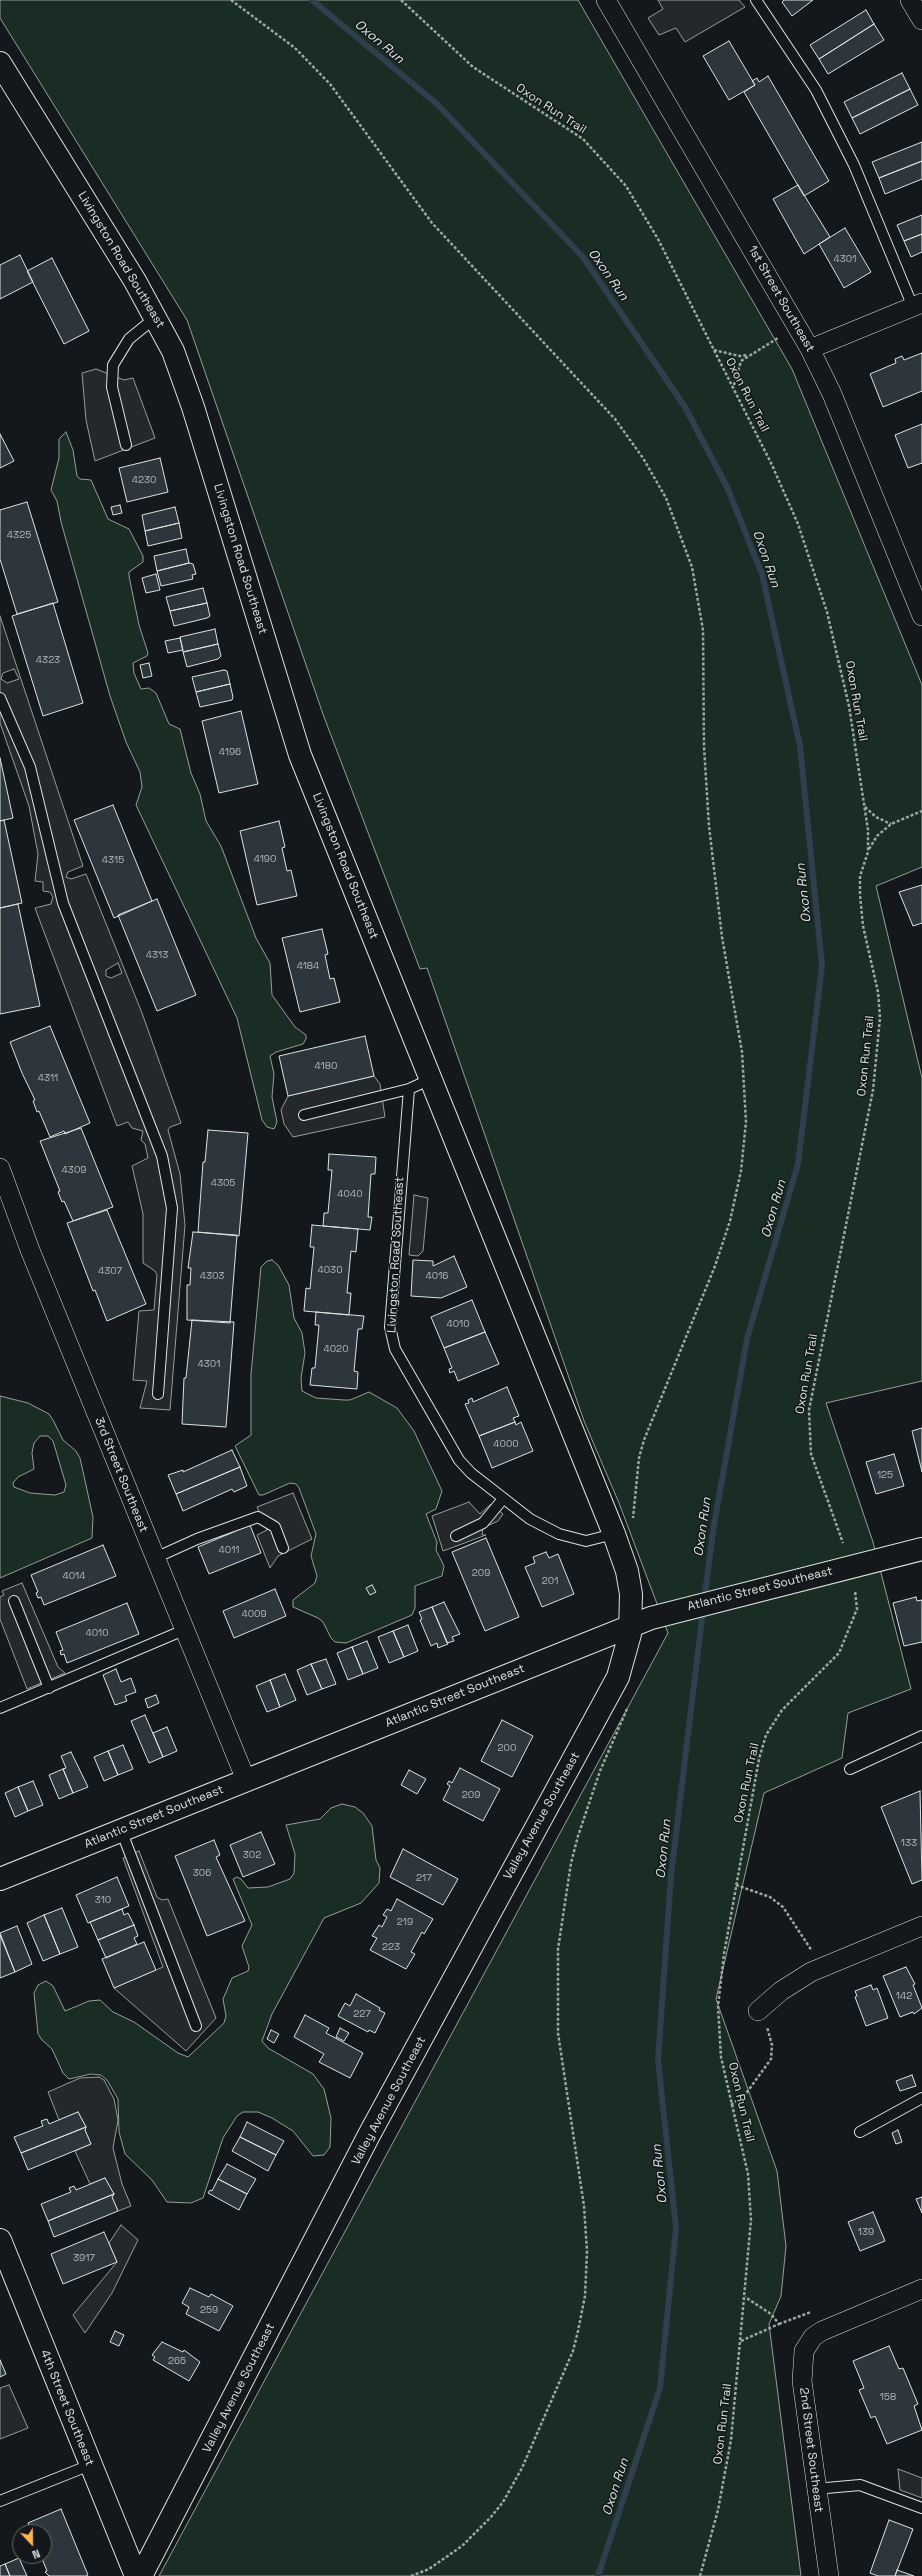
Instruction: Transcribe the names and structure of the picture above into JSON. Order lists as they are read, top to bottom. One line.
{"streets":{"street":["Livingston Road Southeast","1st Street Southeast","3rd Street Southeast","Atlantic Street Southeast","Valley Avenue Southeast","4th Street Southeast","2nd Street Southeast"],"path":["Oxon Run Trail"]},"crossings":[["Livingston Road Southeast","Atlantic Street Southeast"],["Livingston Road Southeast","Valley Avenue Southeast"],["3rd Street Southeast","Atlantic Street Southeast"],["Atlantic Street Southeast","Valley Avenue Southeast"]],"water":["Oxon Run"],"house_numbers":["4301","4230","4325","4323","4196","4190","4315","4313","4184","4180","4311","4309","4305","4040","4030","4307","4303","4016","4010","4020","4301","4000","125","4011","209","4014","201","4009","4010","200","209","133","302","306","217","310","219","223","142","227","139","3917","259","265","158"],"north":"bottom"}
